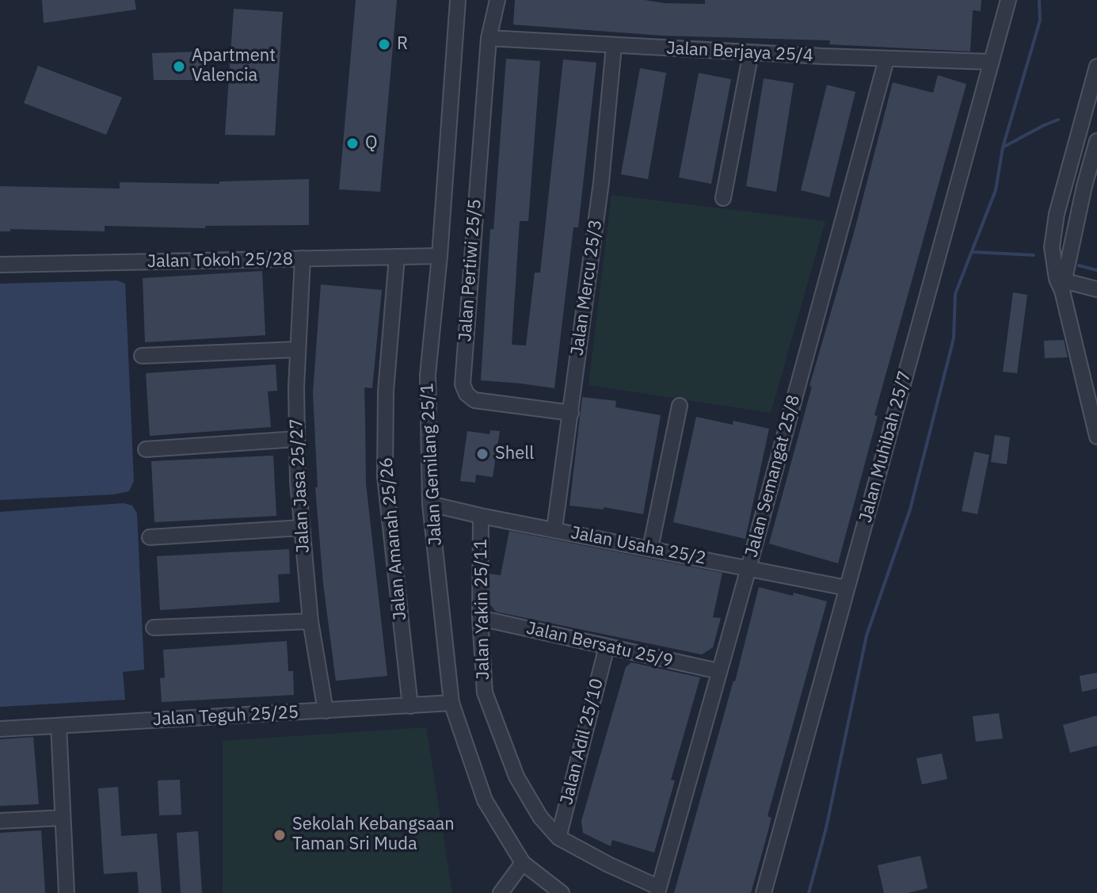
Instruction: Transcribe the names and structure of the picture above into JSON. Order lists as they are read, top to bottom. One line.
{"streets":{"street":["Jalan Berjaya 25/4","Jalan Tokoh 25/28","Jalan Pertiwi 25/5","Jalan Mercu 25/3","Jalan Muhibah 25/7","Jalan Gemilang 25/1","Jalan Semangat 25/8","Jalan Jasa 25/27","Jalan Amanah 25/26","Jalan Usaha 25/2","Jalan Yakin 25/11","Jalan Bersatu 25/9","Jalan Teguh 25/25","Jalan Adil 25/10"]},"crossings":[["Jalan Berjaya 25/4","Jalan Pertiwi 25/5"],["Jalan Berjaya 25/4","Jalan Mercu 25/3"],["Jalan Berjaya 25/4","Jalan Muhibah 25/7"],["Jalan Berjaya 25/4","Jalan Semangat 25/8"],["Jalan Tokoh 25/28","Jalan Gemilang 25/1"],["Jalan Tokoh 25/28","Jalan Jasa 25/27"],["Jalan Tokoh 25/28","Jalan Amanah 25/26"],["Jalan Pertiwi 25/5","Jalan Mercu 25/3"],["Jalan Mercu 25/3","Jalan Usaha 25/2"],["Jalan Muhibah 25/7","Jalan Usaha 25/2"],["Jalan Gemilang 25/1","Jalan Usaha 25/2"],["Jalan Gemilang 25/1","Jalan Teguh 25/25"],["Jalan Semangat 25/8","Jalan Usaha 25/2"],["Jalan Semangat 25/8","Jalan Yakin 25/11"],["Jalan Semangat 25/8","Jalan Bersatu 25/9"],["Jalan Jasa 25/27","Jalan Teguh 25/25"],["Jalan Amanah 25/26","Jalan Teguh 25/25"],["Jalan Usaha 25/2","Jalan Yakin 25/11"],["Jalan Yakin 25/11","Jalan Bersatu 25/9"],["Jalan Yakin 25/11","Jalan Adil 25/10"],["Jalan Bersatu 25/9","Jalan Adil 25/10"]],"places":["R","Apartment Valencia","Q","Shell","Sekolah Kebangsaan Taman Sri Muda"]}
